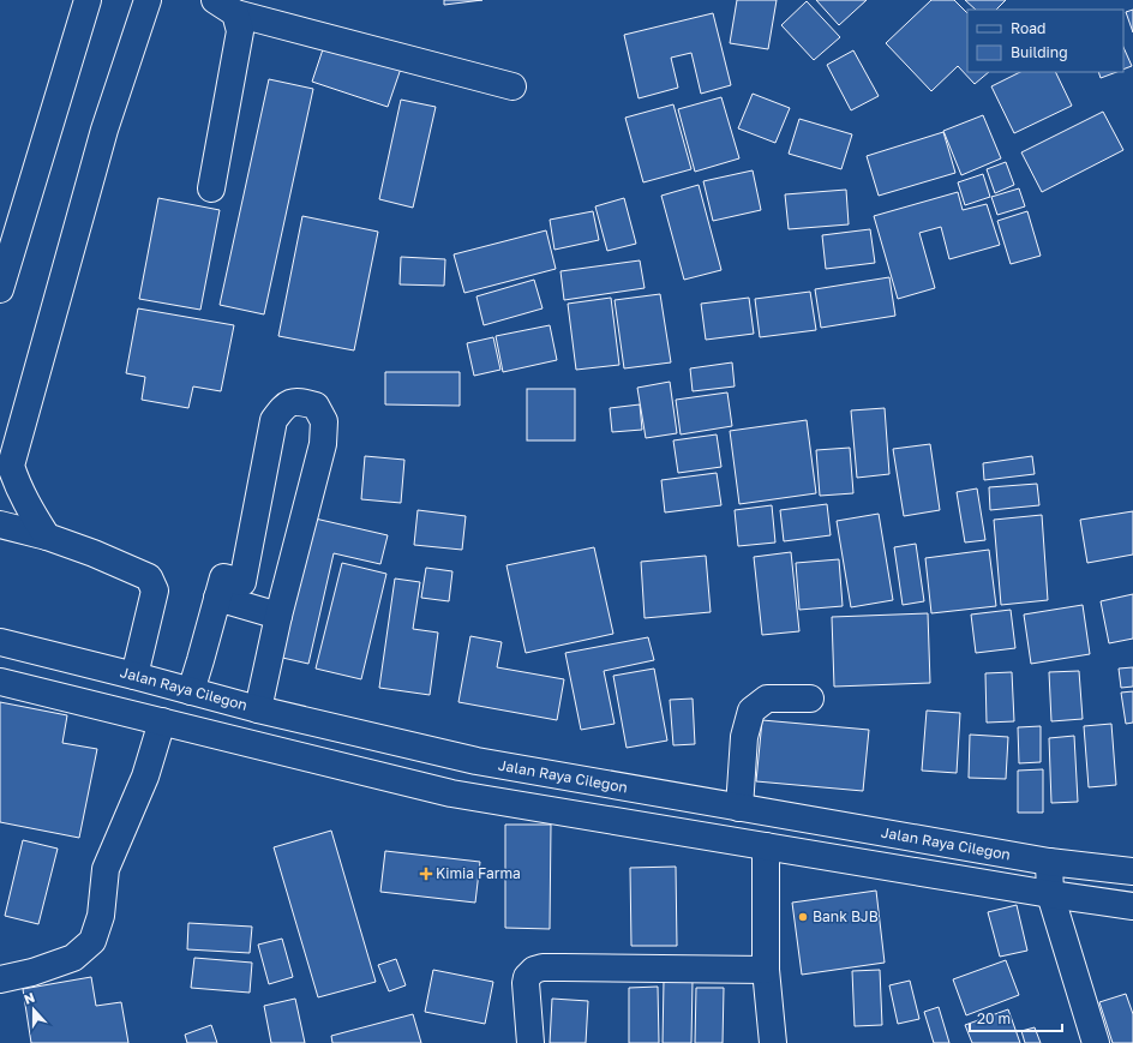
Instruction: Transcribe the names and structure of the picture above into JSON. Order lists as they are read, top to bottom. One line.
{"streets":{"main road":["Jalan Raya Cilegon"]},"places":{"health":["Kimia Farma"],"other":["Bank BJB"]},"legend":["Road","Building"],"scale_bar":"20 m","north":"top"}
